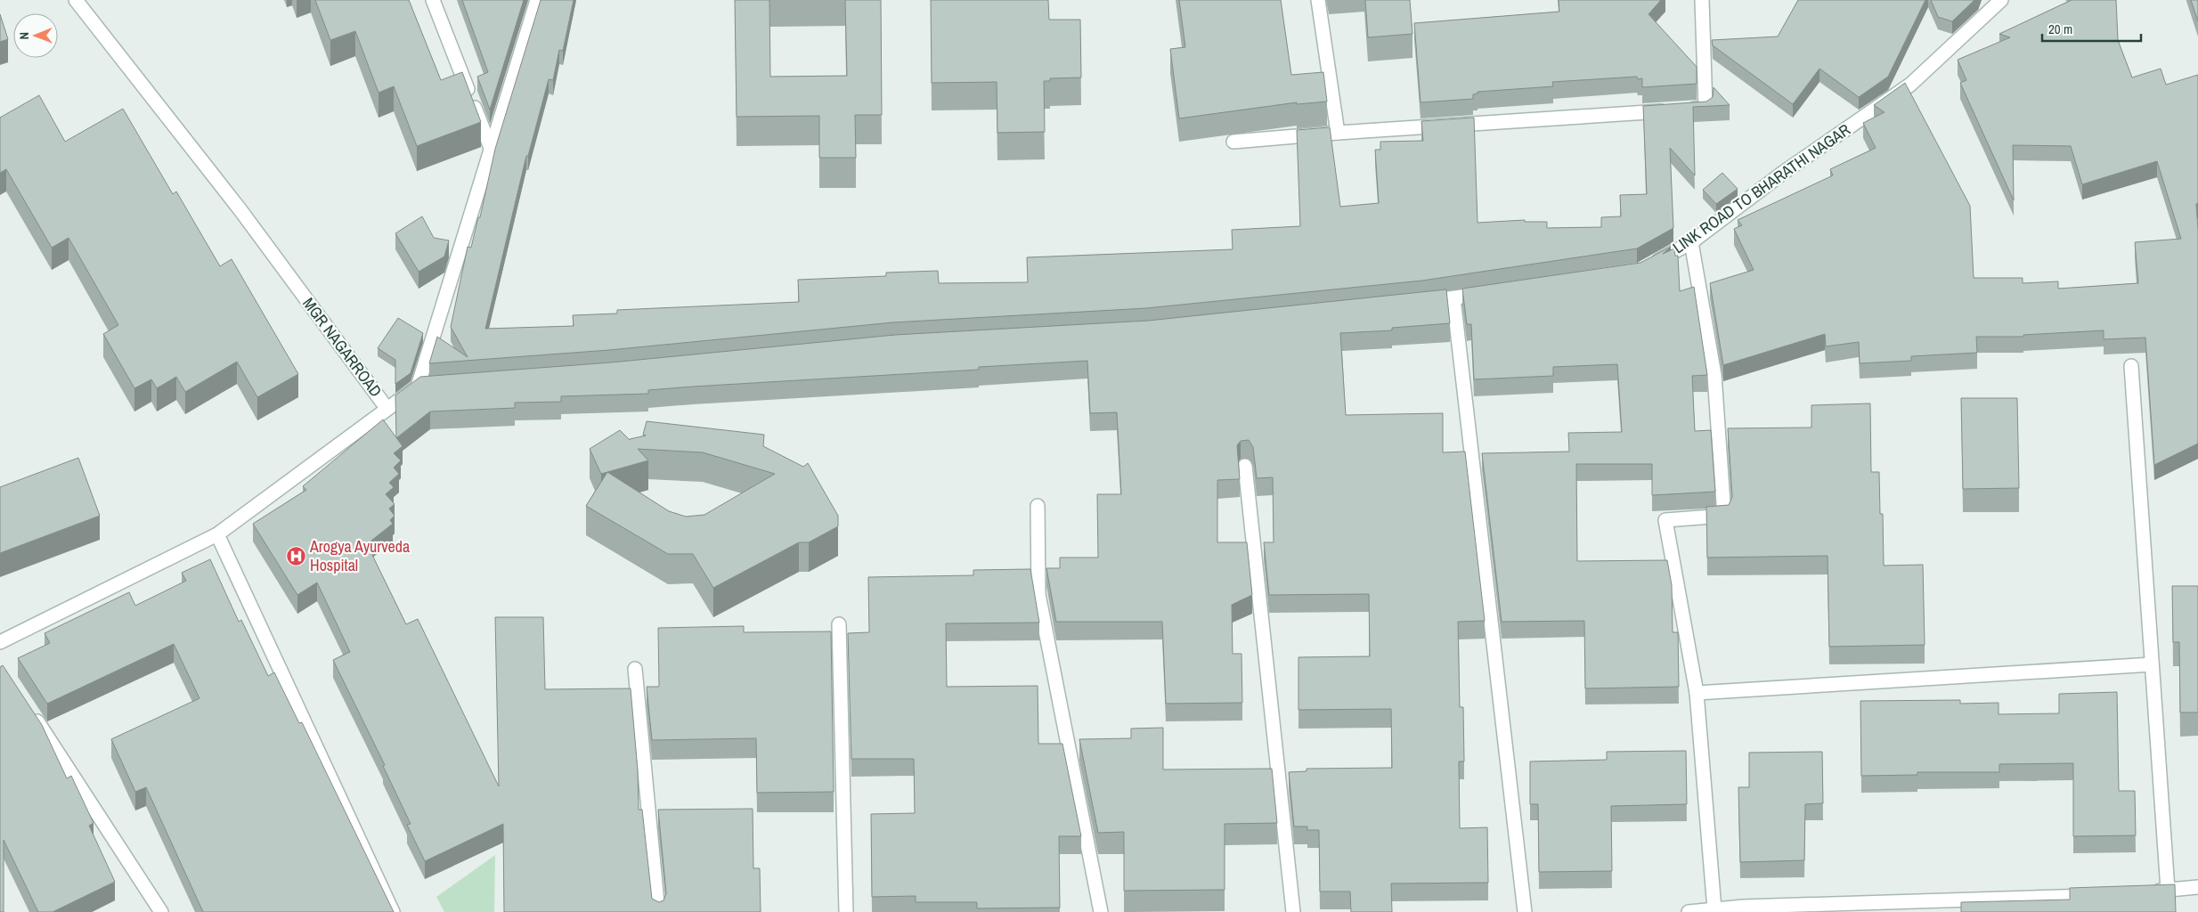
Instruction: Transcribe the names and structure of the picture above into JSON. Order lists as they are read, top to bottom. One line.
{"streets":{"street":["LINK ROAD TO BHARATHI NAGAR","MGR NAGARROAD"]},"places":{"hospital":["Arogya Ayurveda Hospital"]},"scale_bar":"20 m","north":"left"}
